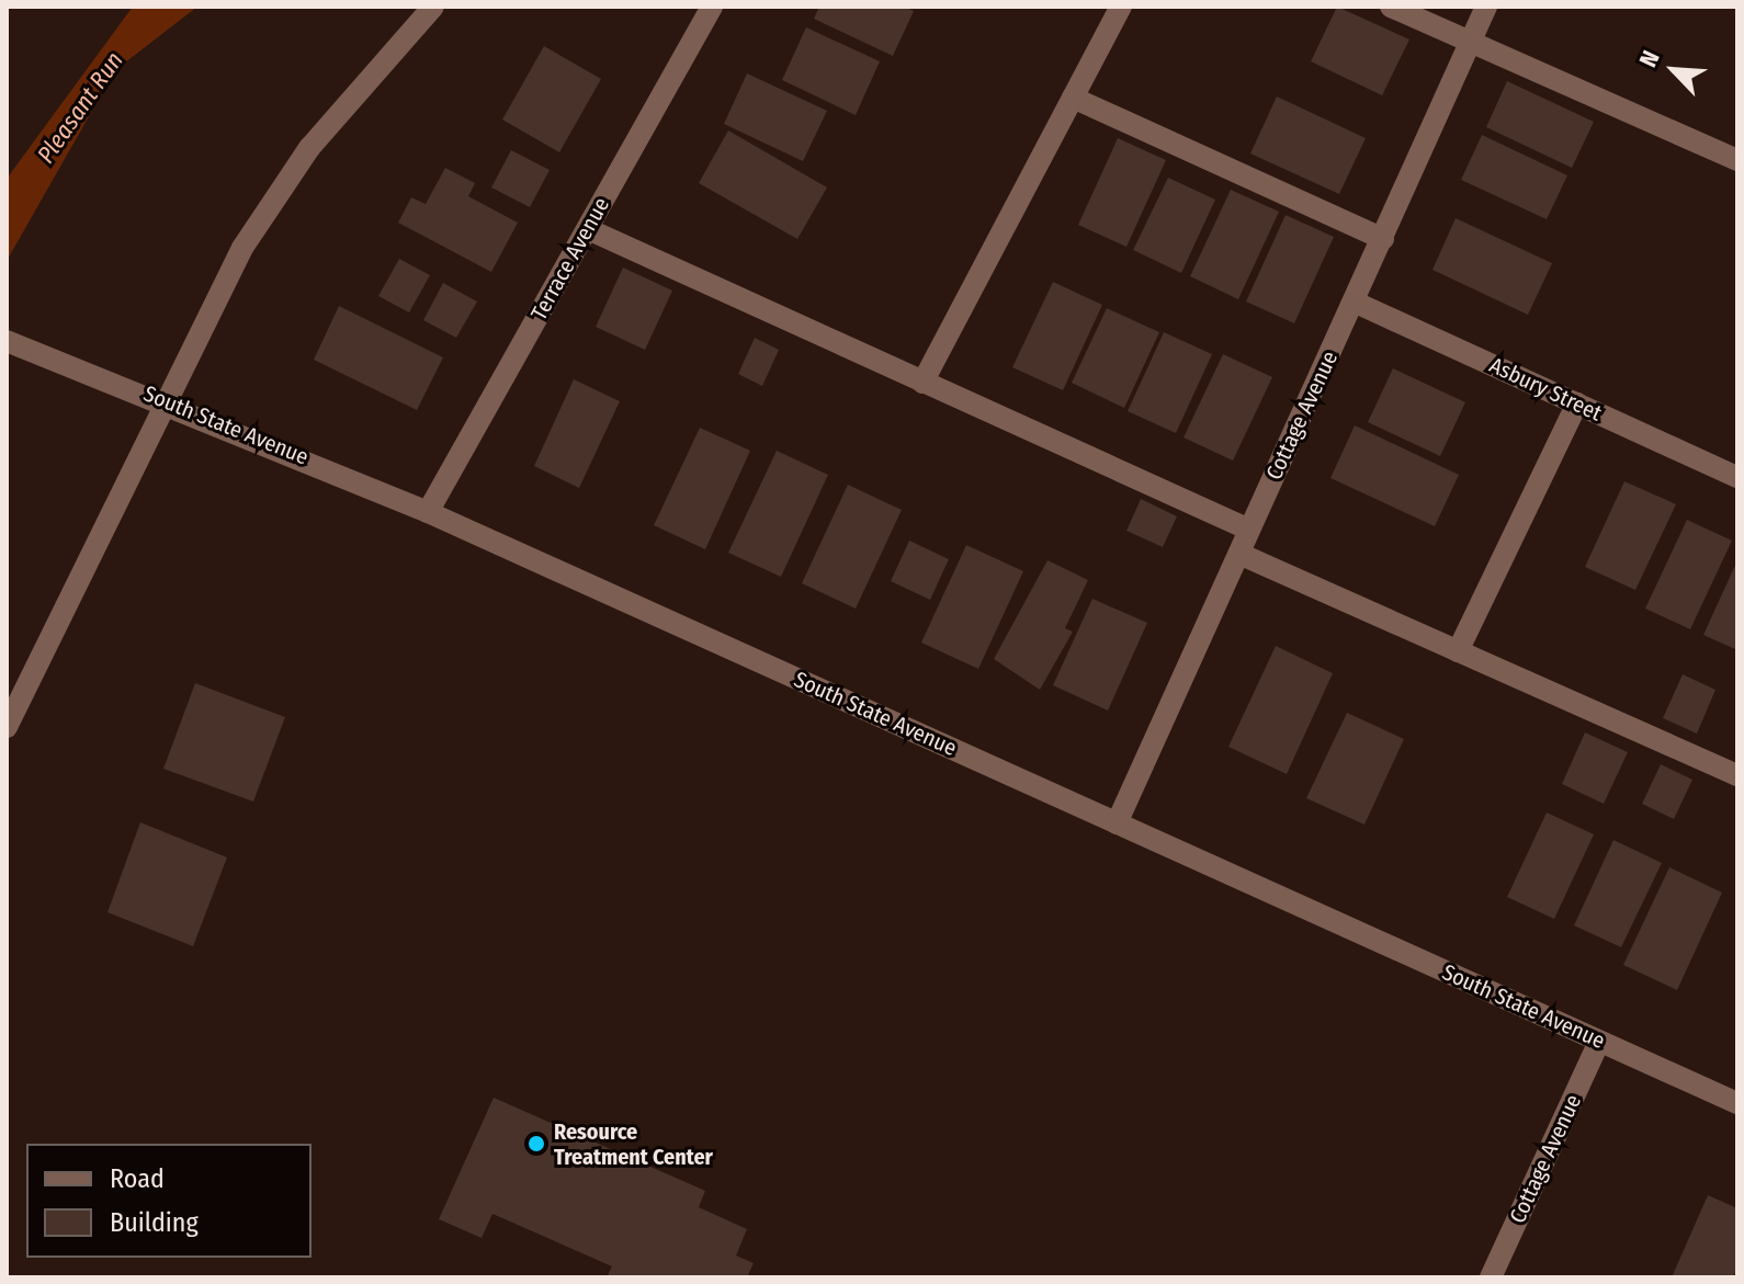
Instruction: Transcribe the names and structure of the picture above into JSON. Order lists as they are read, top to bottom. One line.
{"streets":{"street":["Terrace Avenue","Asbury Street","Cottage Avenue","South State Avenue"]},"crossings":[["Terrace Avenue","South State Avenue"],["Asbury Street","Cottage Avenue"],["Cottage Avenue","South State Avenue"]],"water":["Pleasant Run"],"places":["Resource Treatment Center"],"legend":["Road","Building"],"north":"top left"}
